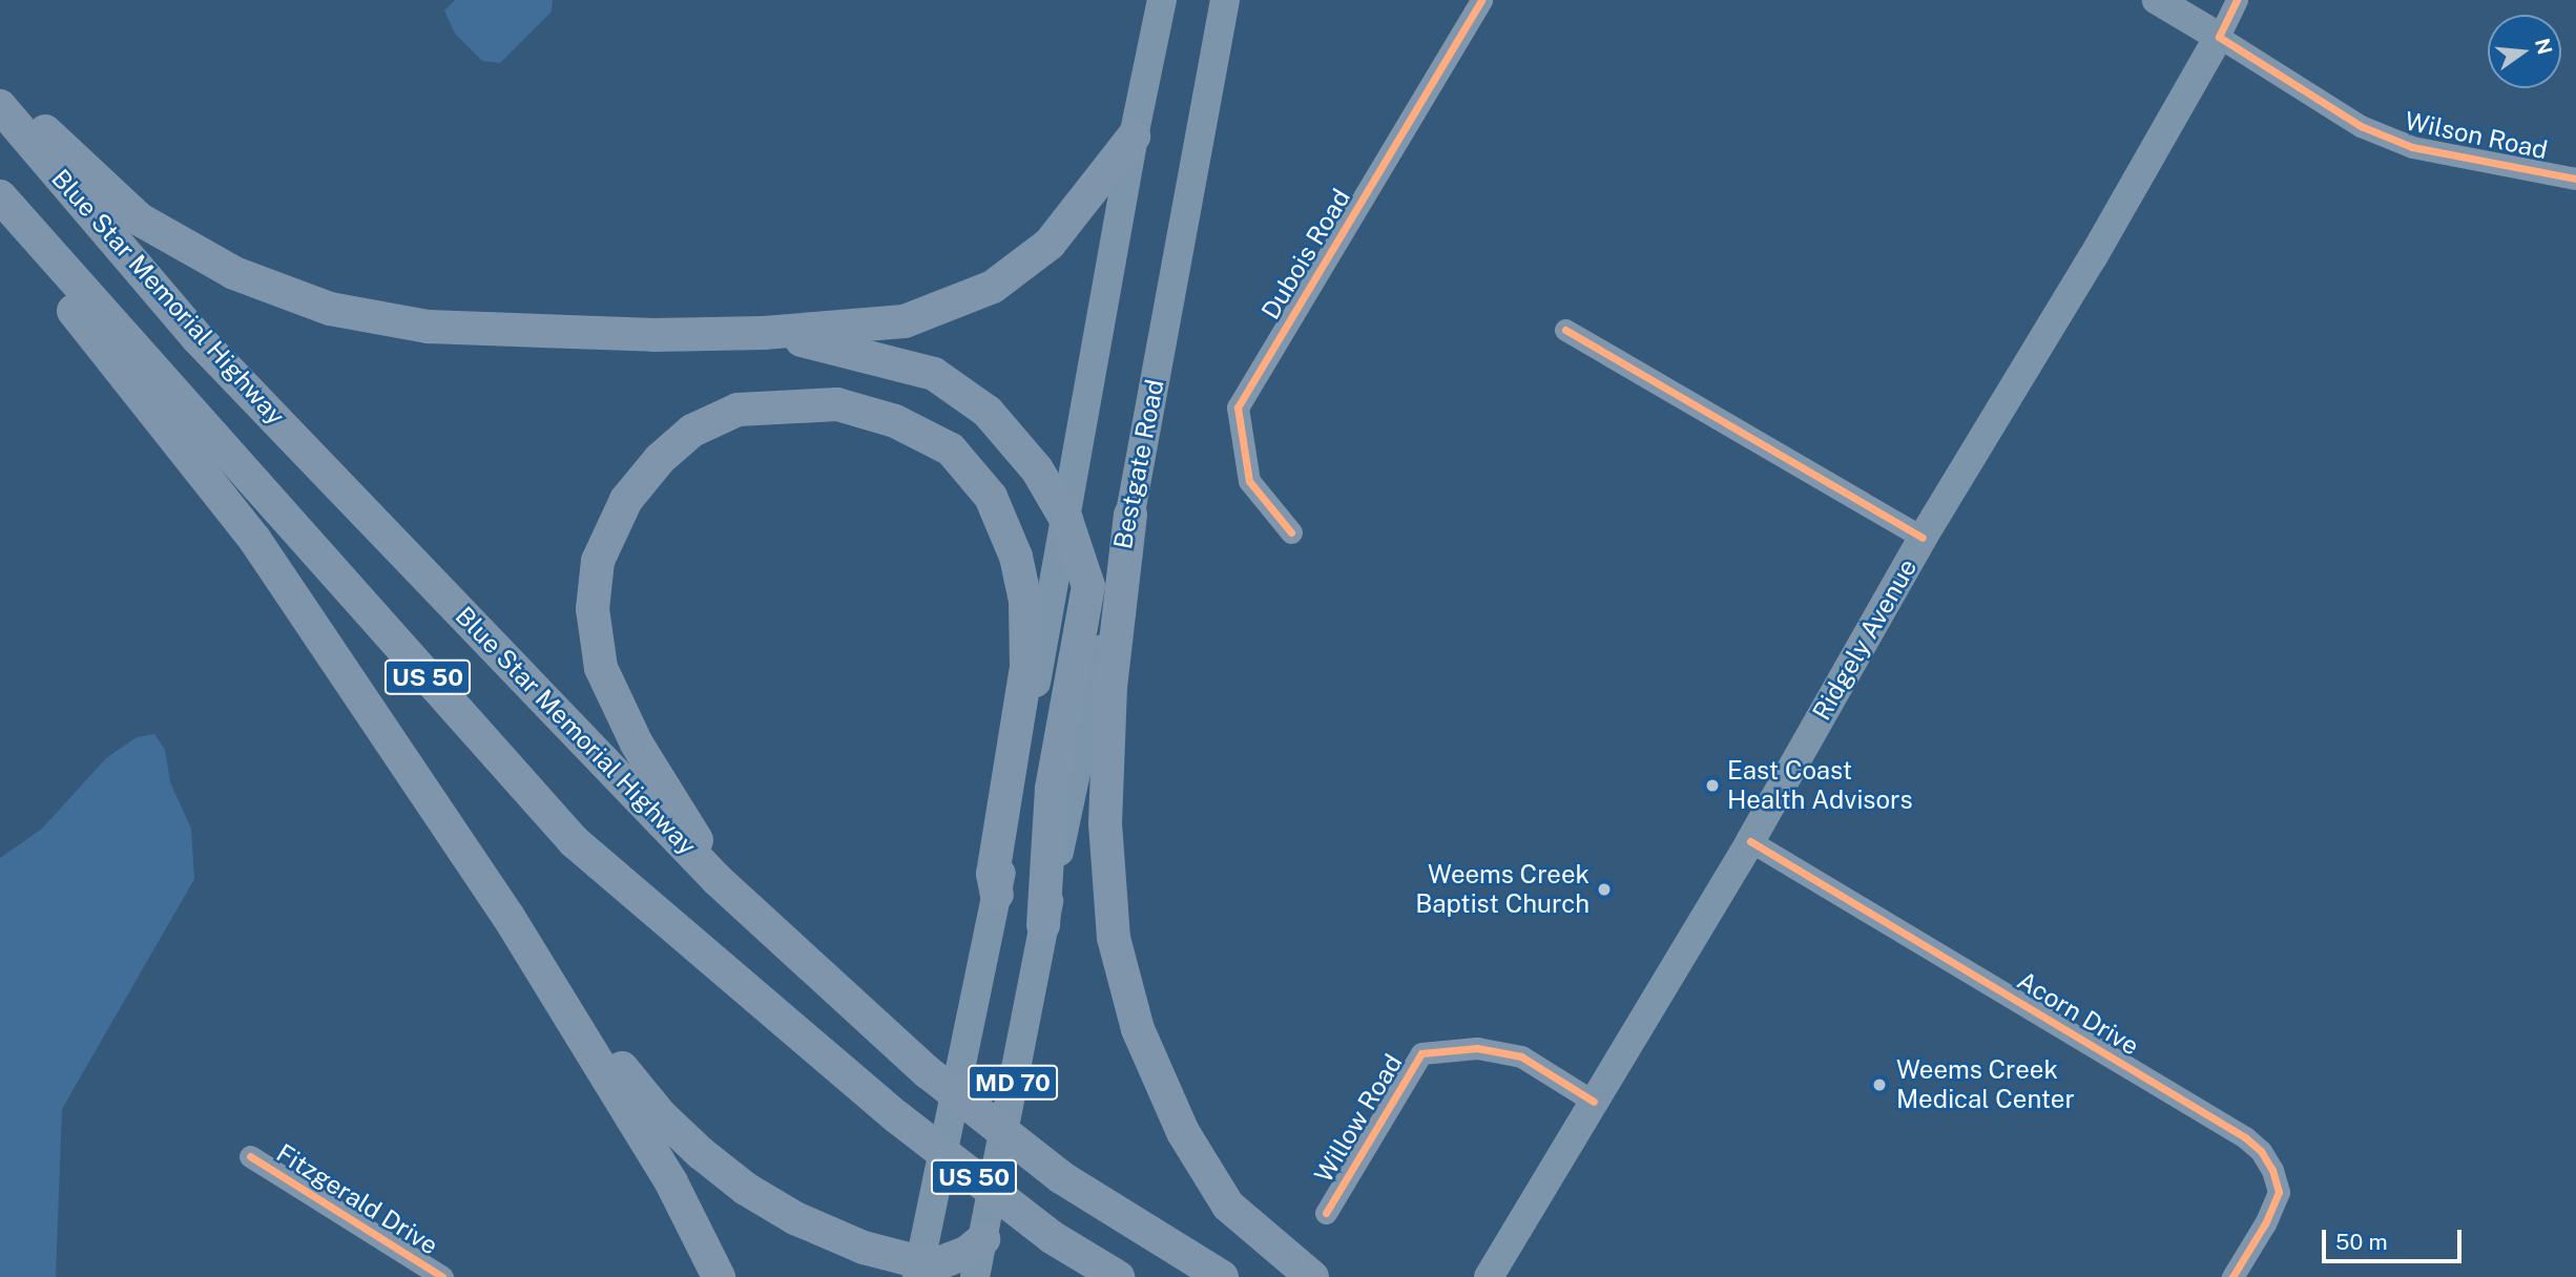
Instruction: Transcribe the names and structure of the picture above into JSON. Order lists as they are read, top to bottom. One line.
{"streets":{"highway":["Blue Star Memorial Highway","US 50"],"main road":["Bestgate Road","Ridgely Avenue","MD 70"],"street":["Wilson Road","Dubois Road","Acorn Drive","Willow Road","Fitzgerald Drive"]},"crossings":[["Wilson Road","Ridgely Avenue"],["Bestgate Road","MD 70"],["Ridgely Avenue","Acorn Drive"],["Ridgely Avenue","Willow Road"]],"places":["East Coast Health Advisors","Weems Creek Baptist Church","Weems Creek Medical Center"],"scale_bar":"50 m","north":"right"}
